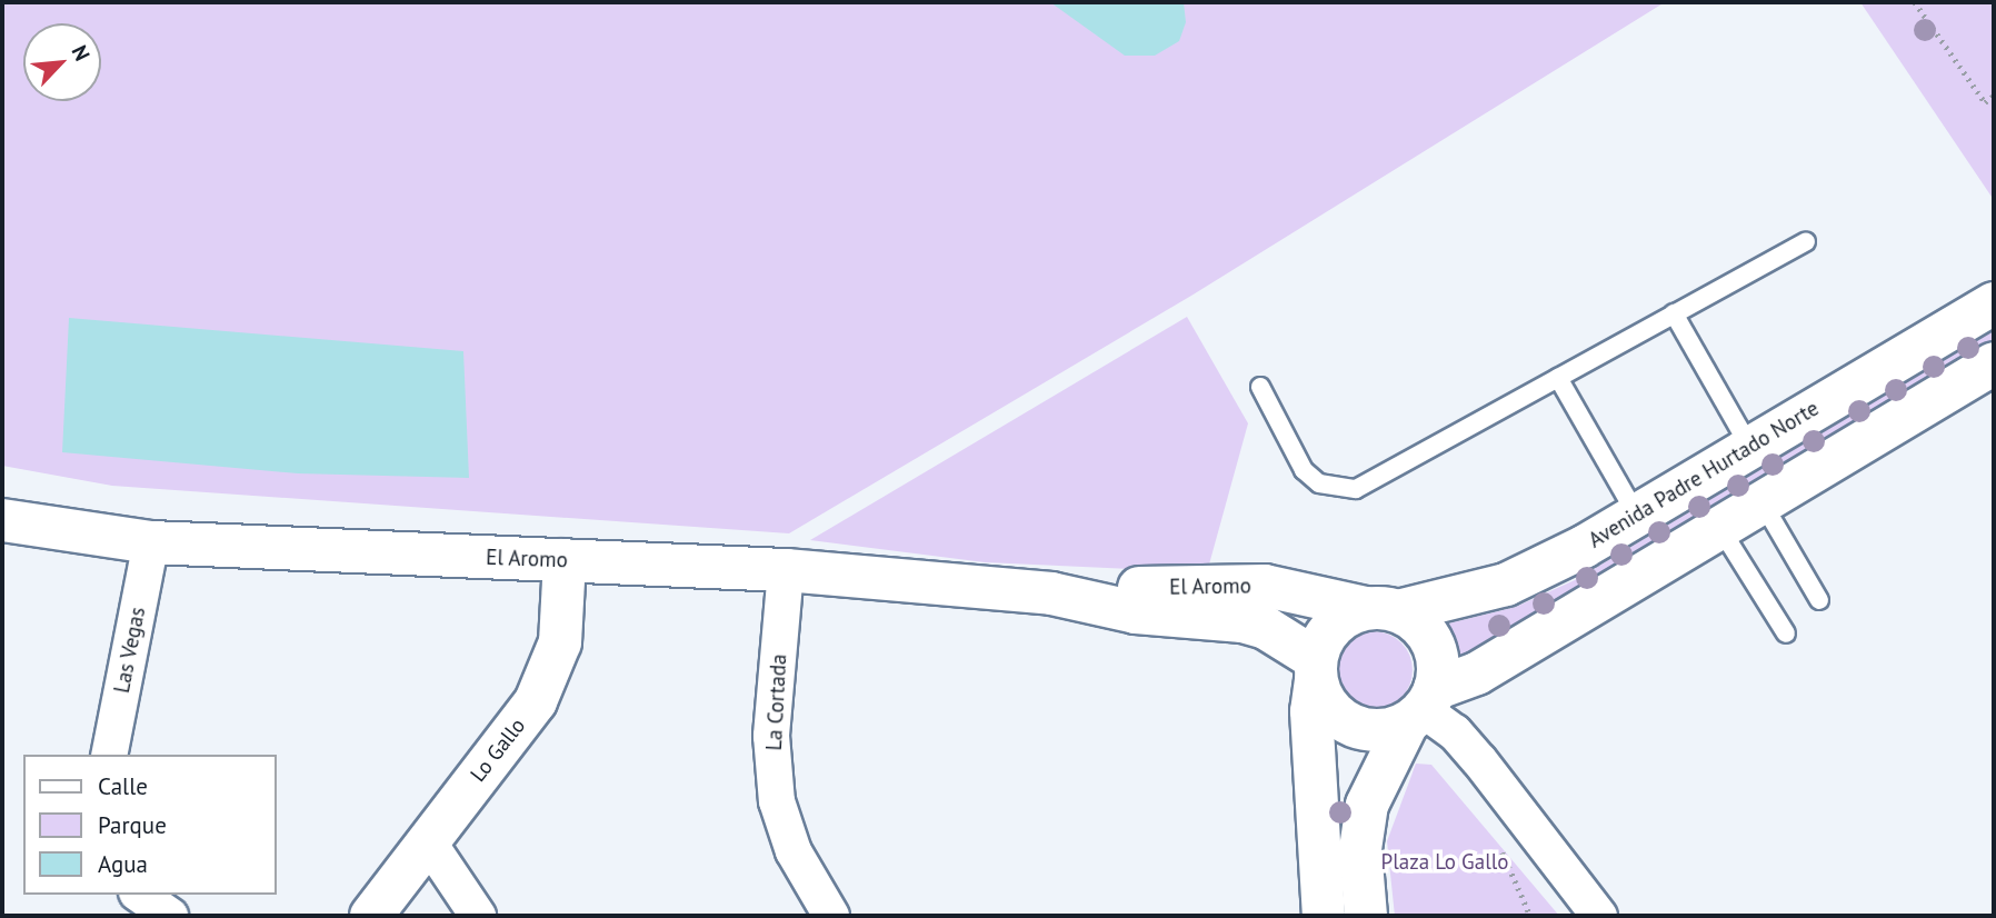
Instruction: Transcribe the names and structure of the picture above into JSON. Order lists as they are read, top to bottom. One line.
{"streets":{"main road":["Avenida Padre Hurtado Norte","El Aromo","Lo Gallo"],"street":["Las Vegas","La Cortada"]},"crossings":[["Avenida Padre Hurtado Norte","El Aromo"],["El Aromo","Las Vegas"],["El Aromo","La Cortada"],["El Aromo","Lo Gallo"]],"parks":["Plaza Lo Gallo"],"legend":["Calle","Parque","Agua"],"north":"top right"}
